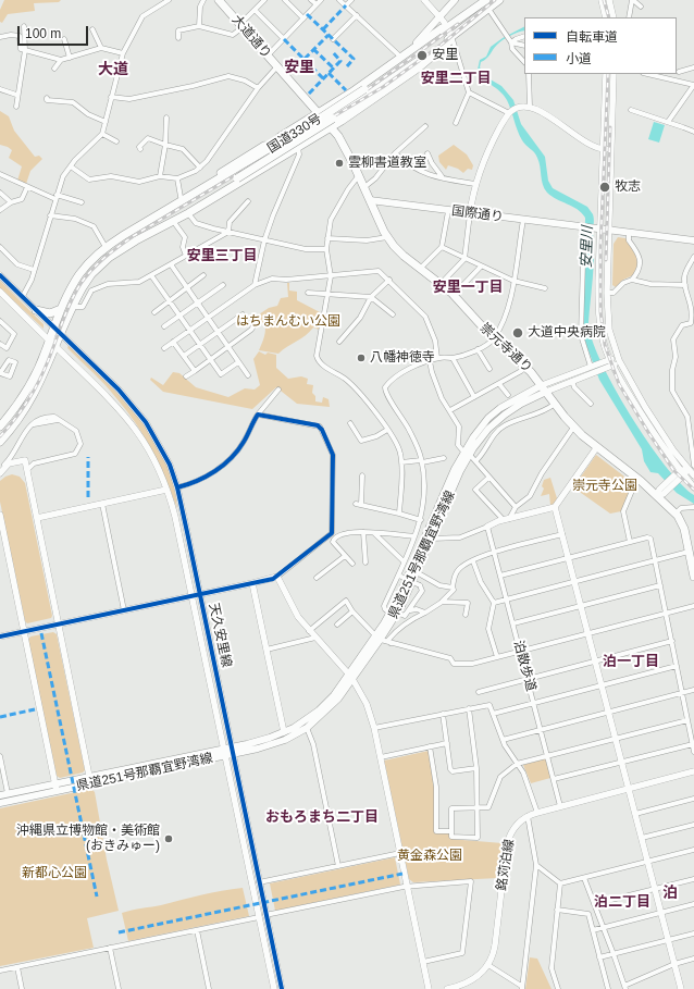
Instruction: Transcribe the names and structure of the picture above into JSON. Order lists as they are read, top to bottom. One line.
{"streets":{"main road":["大道通り","国道330号","国際通り","崇元寺通り","県道251号那覇宜野湾線"],"street":["天久安里線","泊散歩道","銘苅泊線"]},"crossings":[["大道通り","崇元寺通り"],["国際通り","崇元寺通り"],["崇元寺通り","県道251号那覇宜野湾線"],["県道251号那覇宜野湾線","天久安里線"]],"districts":["安里","大道","安里二丁目","安里三丁目","安里一丁目","泊一丁目","おもろまち二丁目","泊","泊二丁目"],"water":["安里川"],"parks":["はちまんむい公園","崇元寺公園","黄金森公園","新都心公園"],"places":["安里","雲柳書道教室","牧志","大道中央病院","八幡神徳寺","沖縄県立博物館・美術館 (おきみゅー)"],"legend":["自転車道","小道"],"scale_bar":"100 m"}
